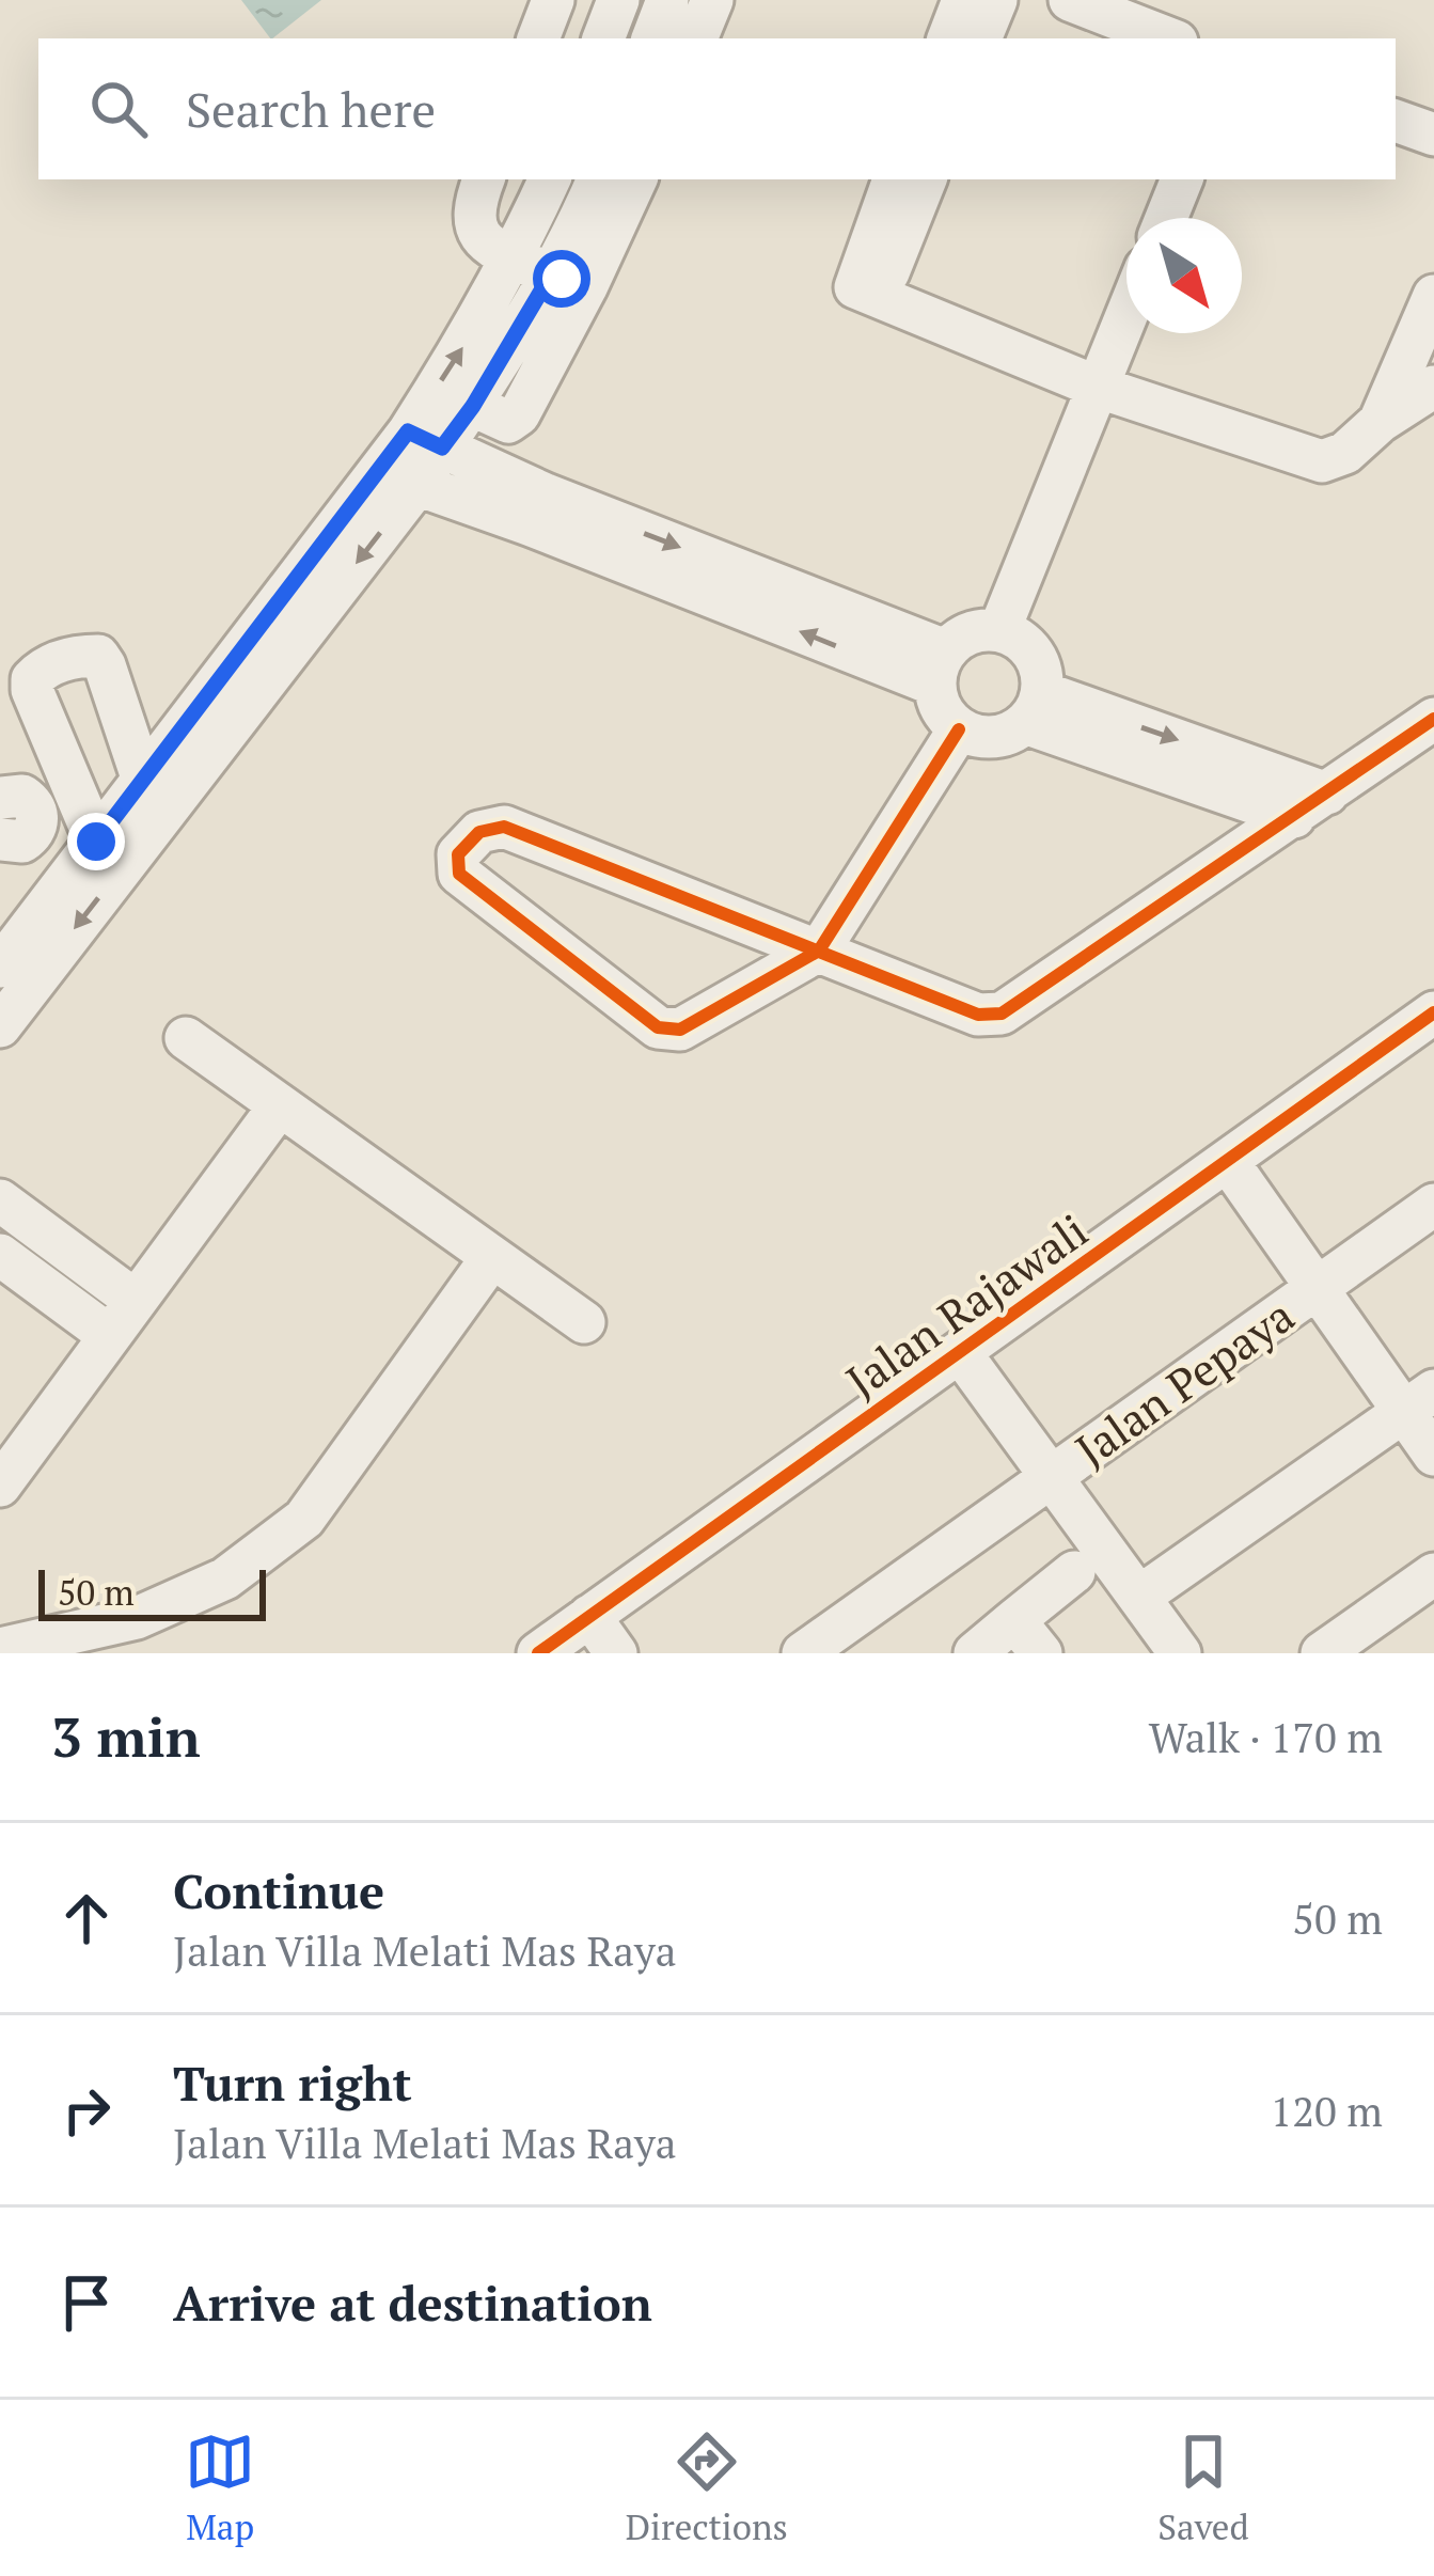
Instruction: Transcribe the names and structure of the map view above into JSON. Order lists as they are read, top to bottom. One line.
{"streets":{"street":["Jalan Rajawali","Jalan Pepaya"]},"scale_bar":"50 m","north":"bottom right","page":{"search":"Search here","scale":"50 m","heading":["3 min","Walk · 170 m"],"list":[["Continue","Jalan Villa Melati Mas Raya","50 m"],["Turn right","Jalan Villa Melati Mas Raya","120 m"],"Arrive at destination"],"nav":["Map","Directions","Saved"]}}
